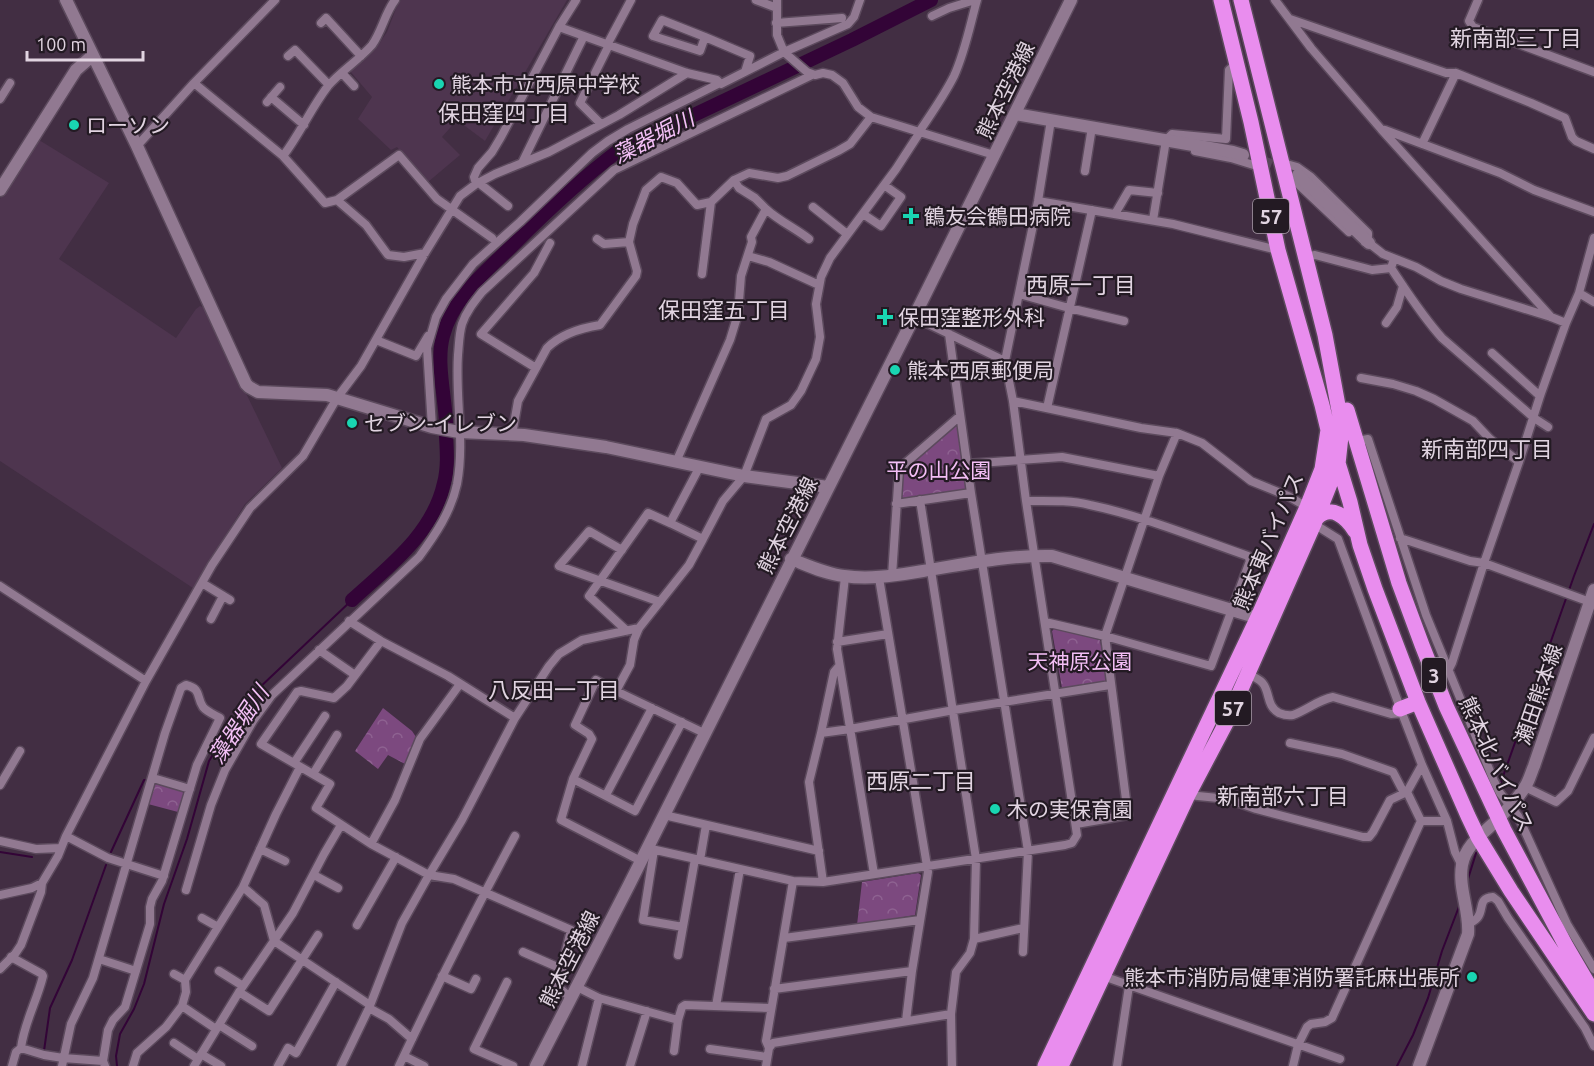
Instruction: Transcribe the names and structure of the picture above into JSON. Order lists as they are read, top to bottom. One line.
{"streets":{"highway":["57","熊本東バイパス","3","熊本北バイパス"],"street":["熊本空港線","瀬田熊本線"]},"crossings":[["熊本東バイパス","3"],["熊本東バイパス","熊本北バイパス"],["3","瀬田熊本線"],["瀬田熊本線","熊本北バイパス"]],"districts":["新南部三丁目","保田窪四丁目","西原一丁目","保田窪五丁目","新南部四丁目","八反田一丁目","西原二丁目","新南部六丁目"],"water":["藻器堀川"],"parks":["平の山公園","天神原公園"],"places":{"other":["熊本市立西原中学校","ローソン","熊本西原郵便局","セブン-イレブン","木の実保育園","熊本市消防局健軍消防署託麻出張所"],"health":["鶴友会鶴田病院","保田窪整形外科"]},"scale_bar":"100 m"}
